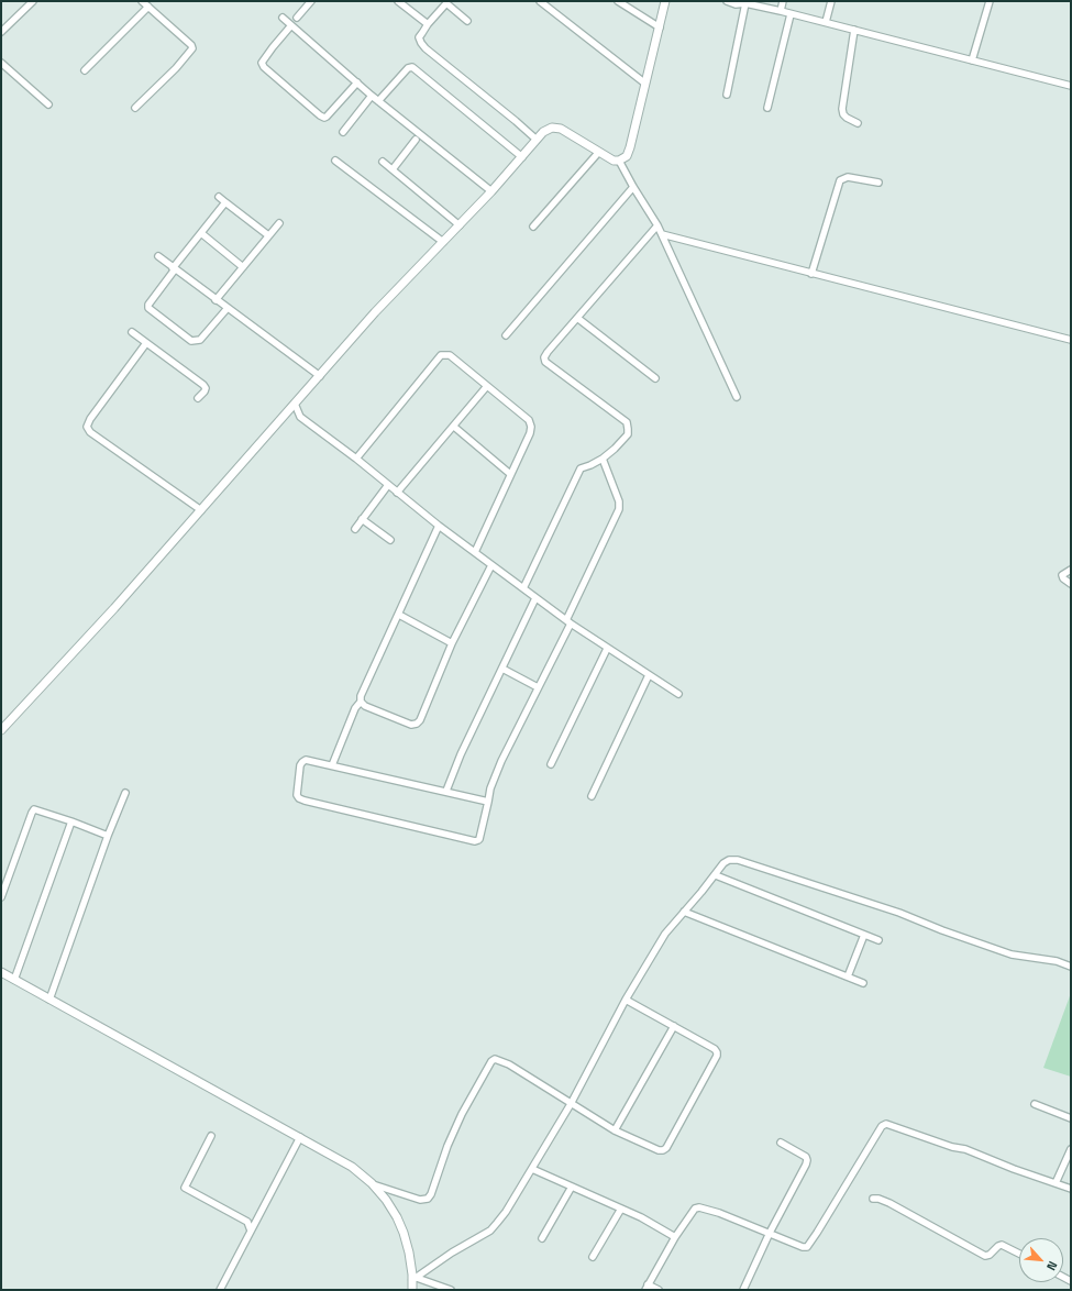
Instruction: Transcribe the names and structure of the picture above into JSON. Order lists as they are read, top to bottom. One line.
{"north":"bottom right"}
